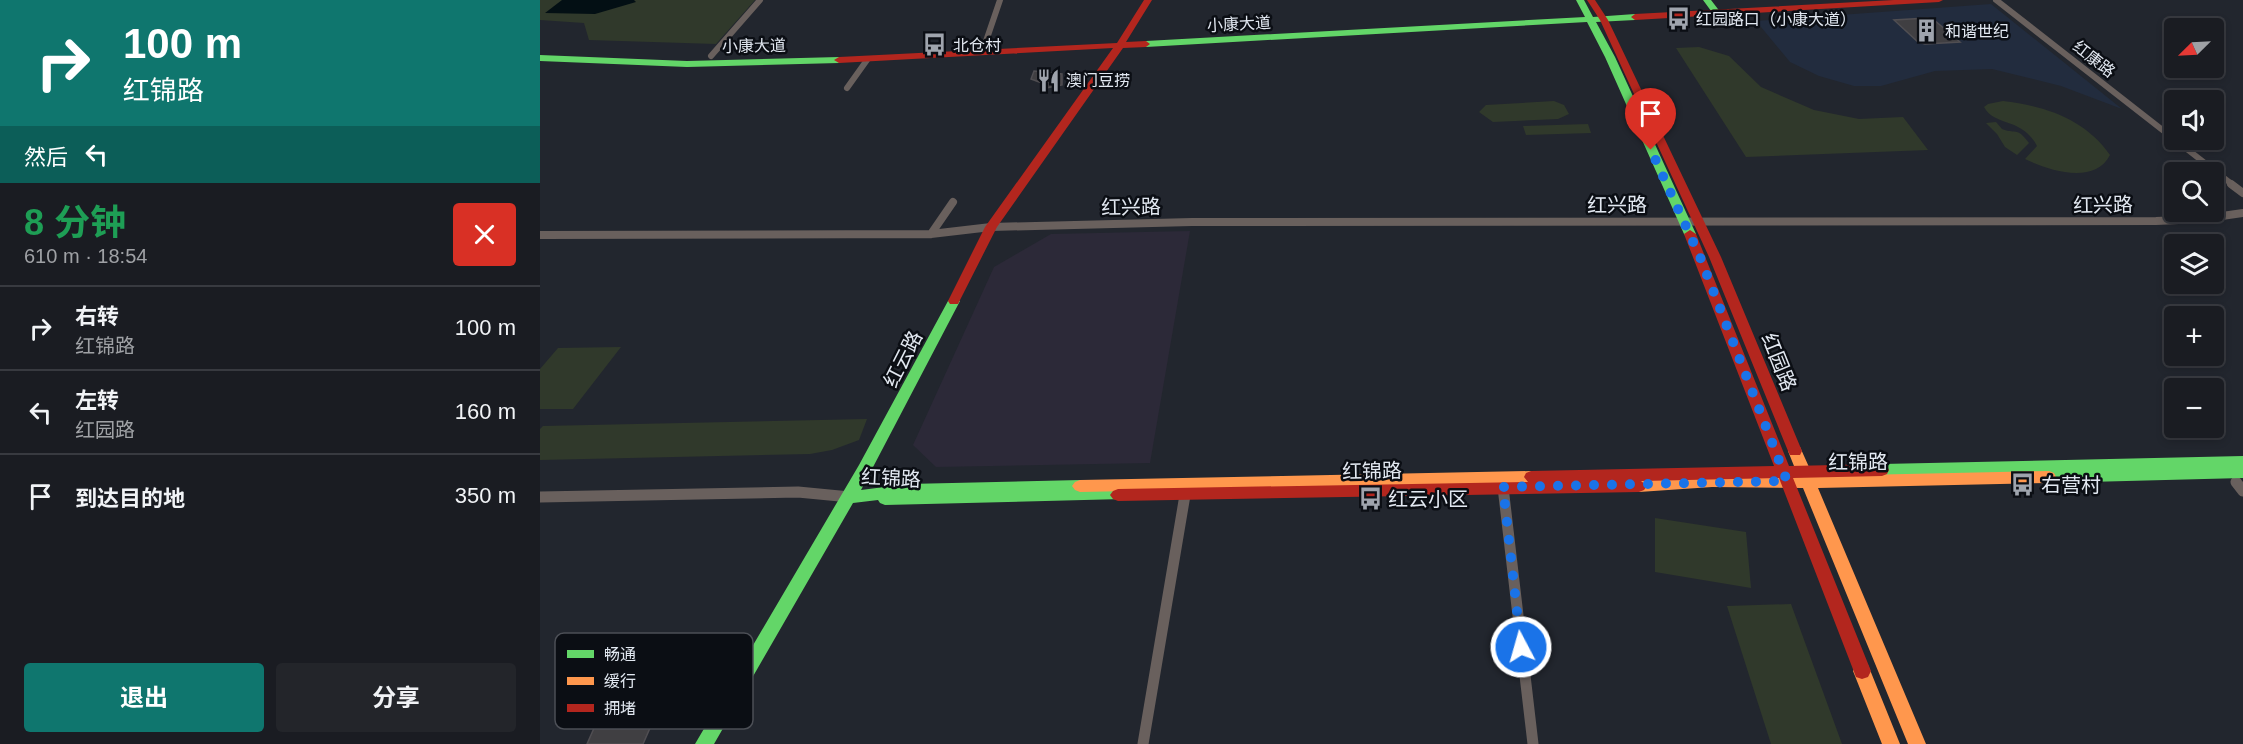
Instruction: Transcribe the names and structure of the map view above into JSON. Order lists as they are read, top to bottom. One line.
{"streets":{"main road":["小康大道","红云路","红园路","红锦路"],"street":["红康路","红兴路"]},"crossings":[["小康大道","红云路"],["小康大道","红园路"],["红兴路","红云路"],["红兴路","红园路"],["红云路","红锦路"],["红园路","红锦路"]],"places":{"bus stop":["红园路口（小康大道）","北仓村","右营村","红云小区"],"building":["和谐世纪"],"restaurant":["澳门豆捞"]},"legend":["畅通","缓行","拥堵"],"north":"bottom left","page":{"turn":["100 m","红锦路"],"map_buttons":["+","−"],"then":"然后","heading":["8 分钟","610 m · 18:54"],"list":[{"name":"右转","note":"红锦路","value":"100 m"},{"name":"左转","note":"红园路","value":"160 m"},{"name":"到达目的地","value":"350 m"}],"buttons":["退出","分享"]}}
